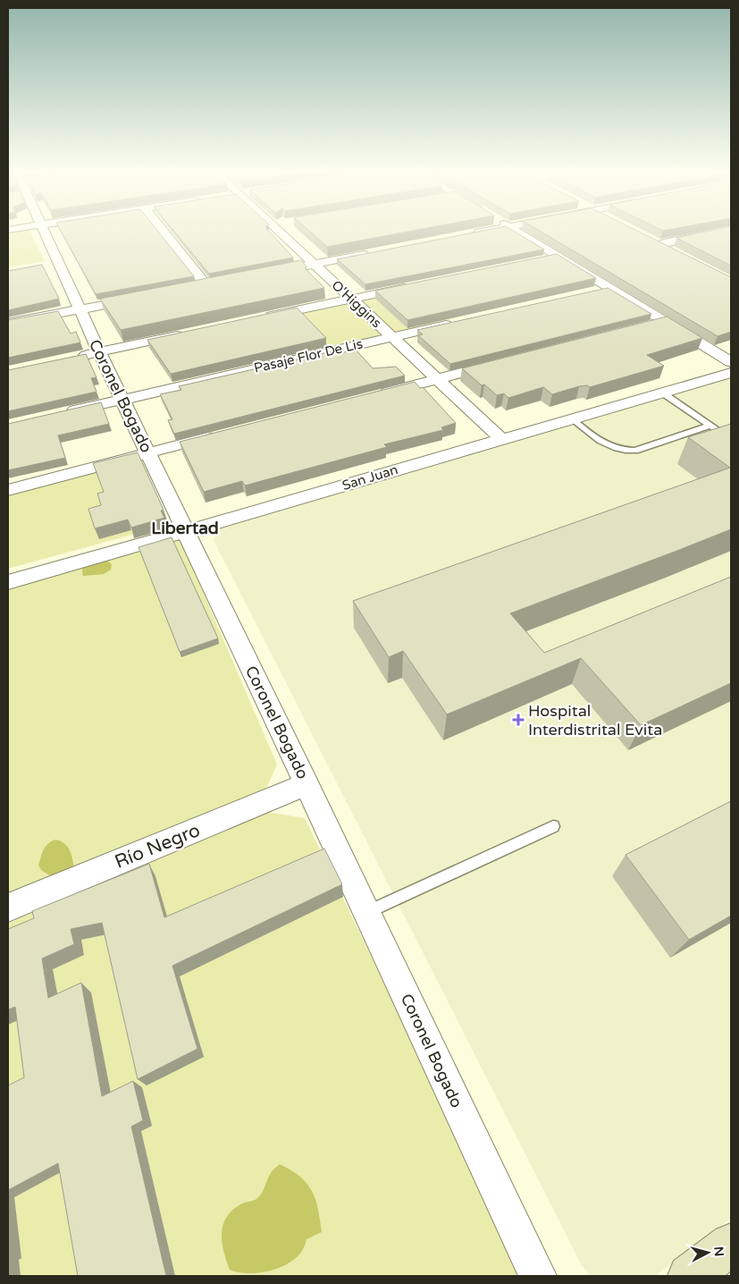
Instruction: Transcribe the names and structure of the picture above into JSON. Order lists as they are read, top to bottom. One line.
{"streets":{"street":["O'Higgins","Pasaje Flor De Lis","Coronel Bogado","San Juan","Río Negro"]},"crossings":[["O'Higgins","Pasaje Flor De Lis"],["O'Higgins","San Juan"],["Pasaje Flor De Lis","Coronel Bogado"],["Coronel Bogado","San Juan"],["Coronel Bogado","Río Negro"]],"districts":["Libertad"],"places":{"health":["Hospital Interdistrital Evita"]},"north":"right"}
